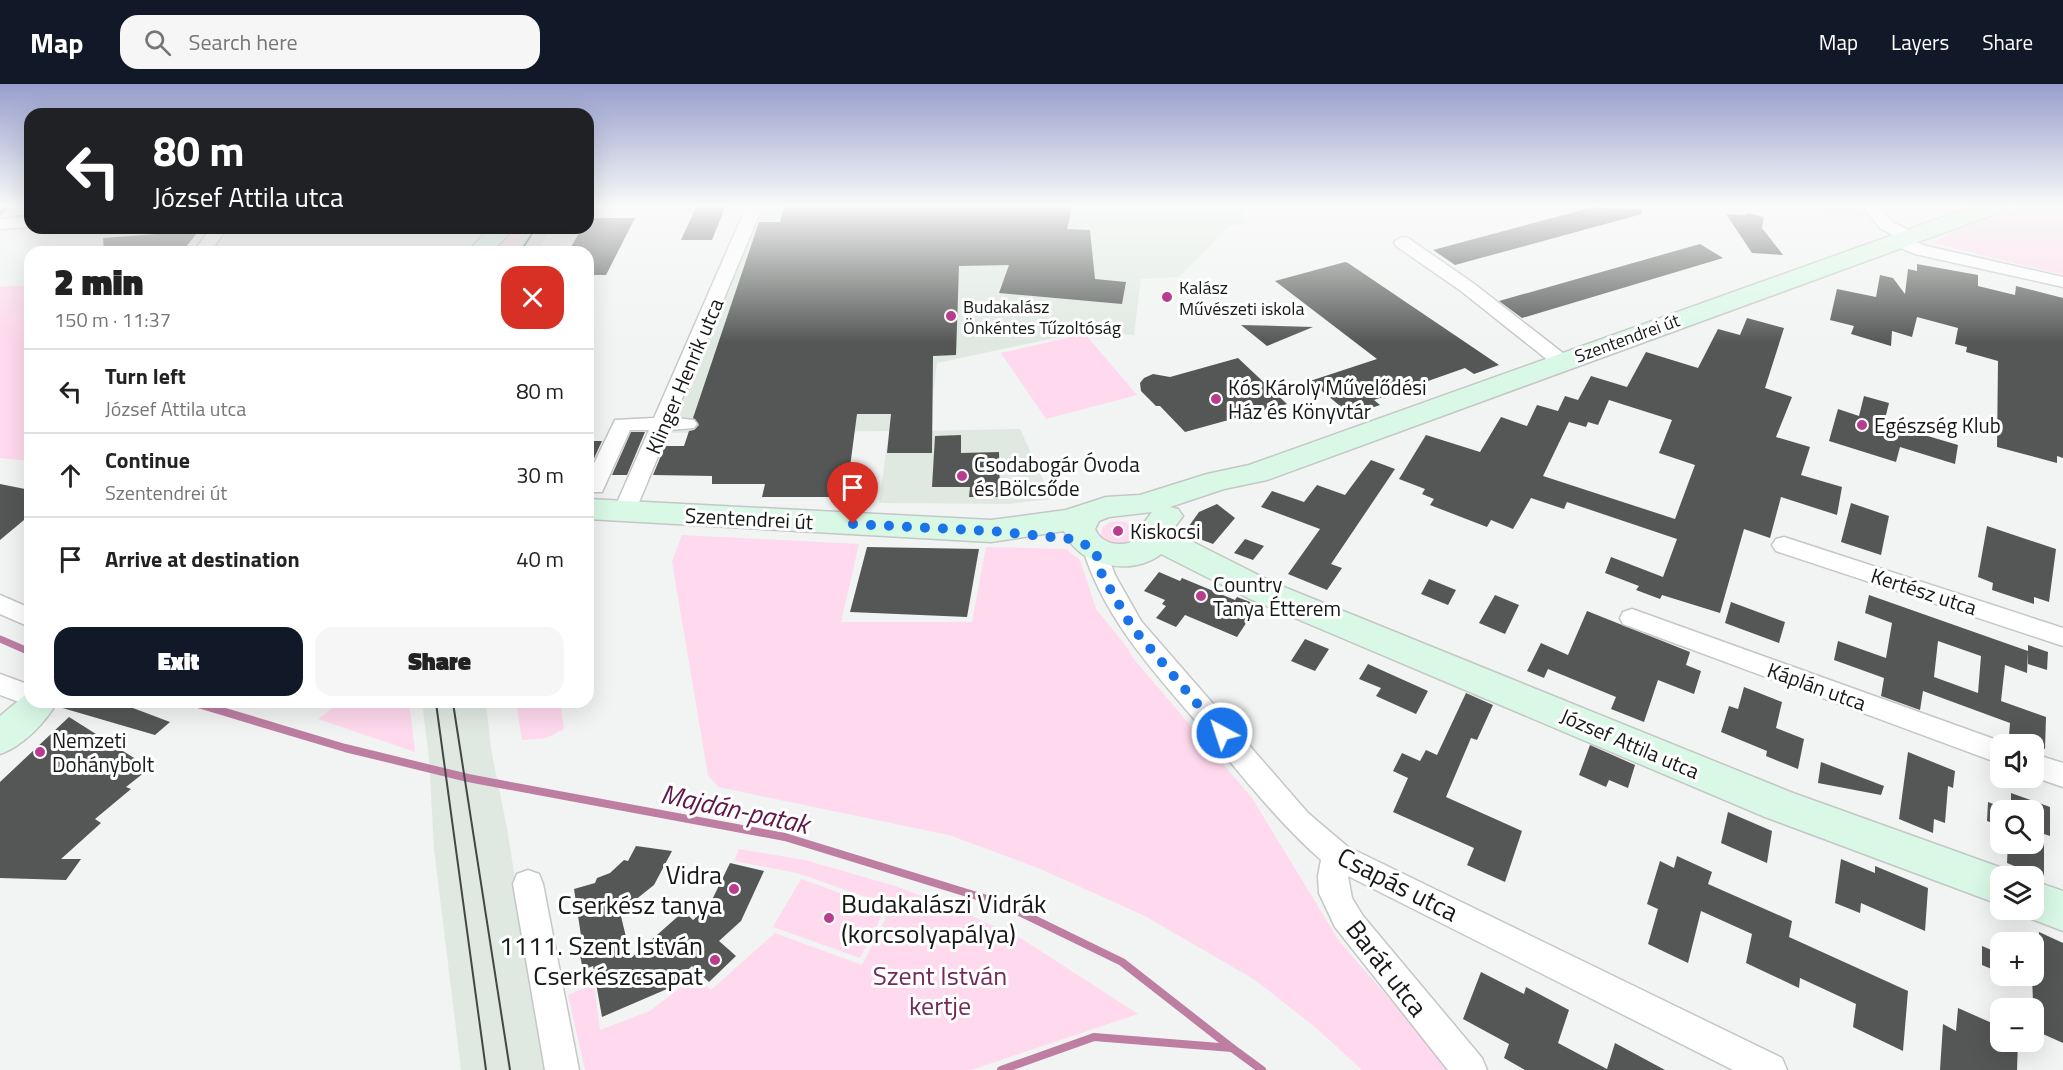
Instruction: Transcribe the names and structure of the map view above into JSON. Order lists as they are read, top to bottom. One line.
{"streets":{"main road":["Szentendrei út","József Attila utca"],"street":["Klinger Henrik utca","Kertész utca","Káplán utca","Csapás utca","Barát utca"]},"crossings":[["Szentendrei út","Klinger Henrik utca"],["Szentendrei út","József Attila utca"],["Szentendrei út","Csapás utca"],["József Attila utca","Csapás utca"],["Csapás utca","Barát utca"]],"water":["Majdán-patak"],"parks":["Szent István kertje"],"places":["Kalász Művészeti iskola","Budakalász Önkéntes Tűzoltóság","Kós Károly Művelődési Ház és Könyvtár","Egészség Klub","Csodabogár Óvoda és Bölcsőde","Kiskocsi","Country Tanya Étterem","Nemzeti Dohánybolt","Vidra Cserkész tanya","Budakalászi Vidrák (korcsolyapálya)","1111. Szent István Cserkészcsapat"],"page":{"header":"Map","search":"Search here","nav":["Map","Layers","Share"],"turn":["80 m","József Attila utca"],"heading":["2 min","150 m · 11:37"],"list":[{"name":"Turn left","note":"József Attila utca","value":"80 m"},{"name":"Continue","note":"Szentendrei út","value":"30 m"},{"name":"Arrive at destination","value":"40 m"}],"buttons":["Exit","Share"],"map_buttons":["+","−"]}}
